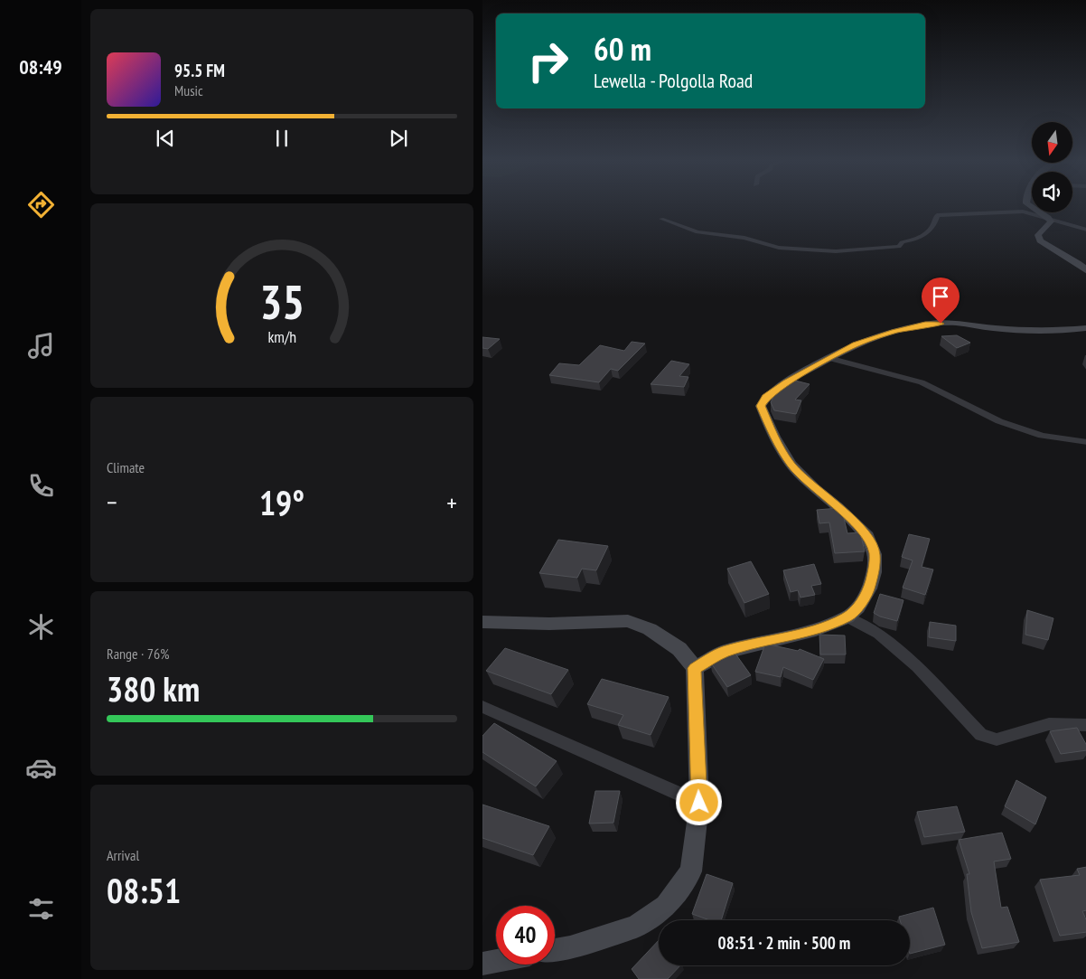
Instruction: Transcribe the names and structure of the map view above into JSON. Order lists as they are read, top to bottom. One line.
{"north":"bottom","page":{"tabs":"08:49","turn":["60 m","Lewella - Polgolla Road"],"song":["95.5 FM","Music"],"tile":["Climate",["Range · 76%","380 km"],["Arrival","08:51"]],"heat":["−","19°","+"],"limit":"40","trip":"08:51 · 2 min · 500 m","gauge":["35","km/h"]}}
